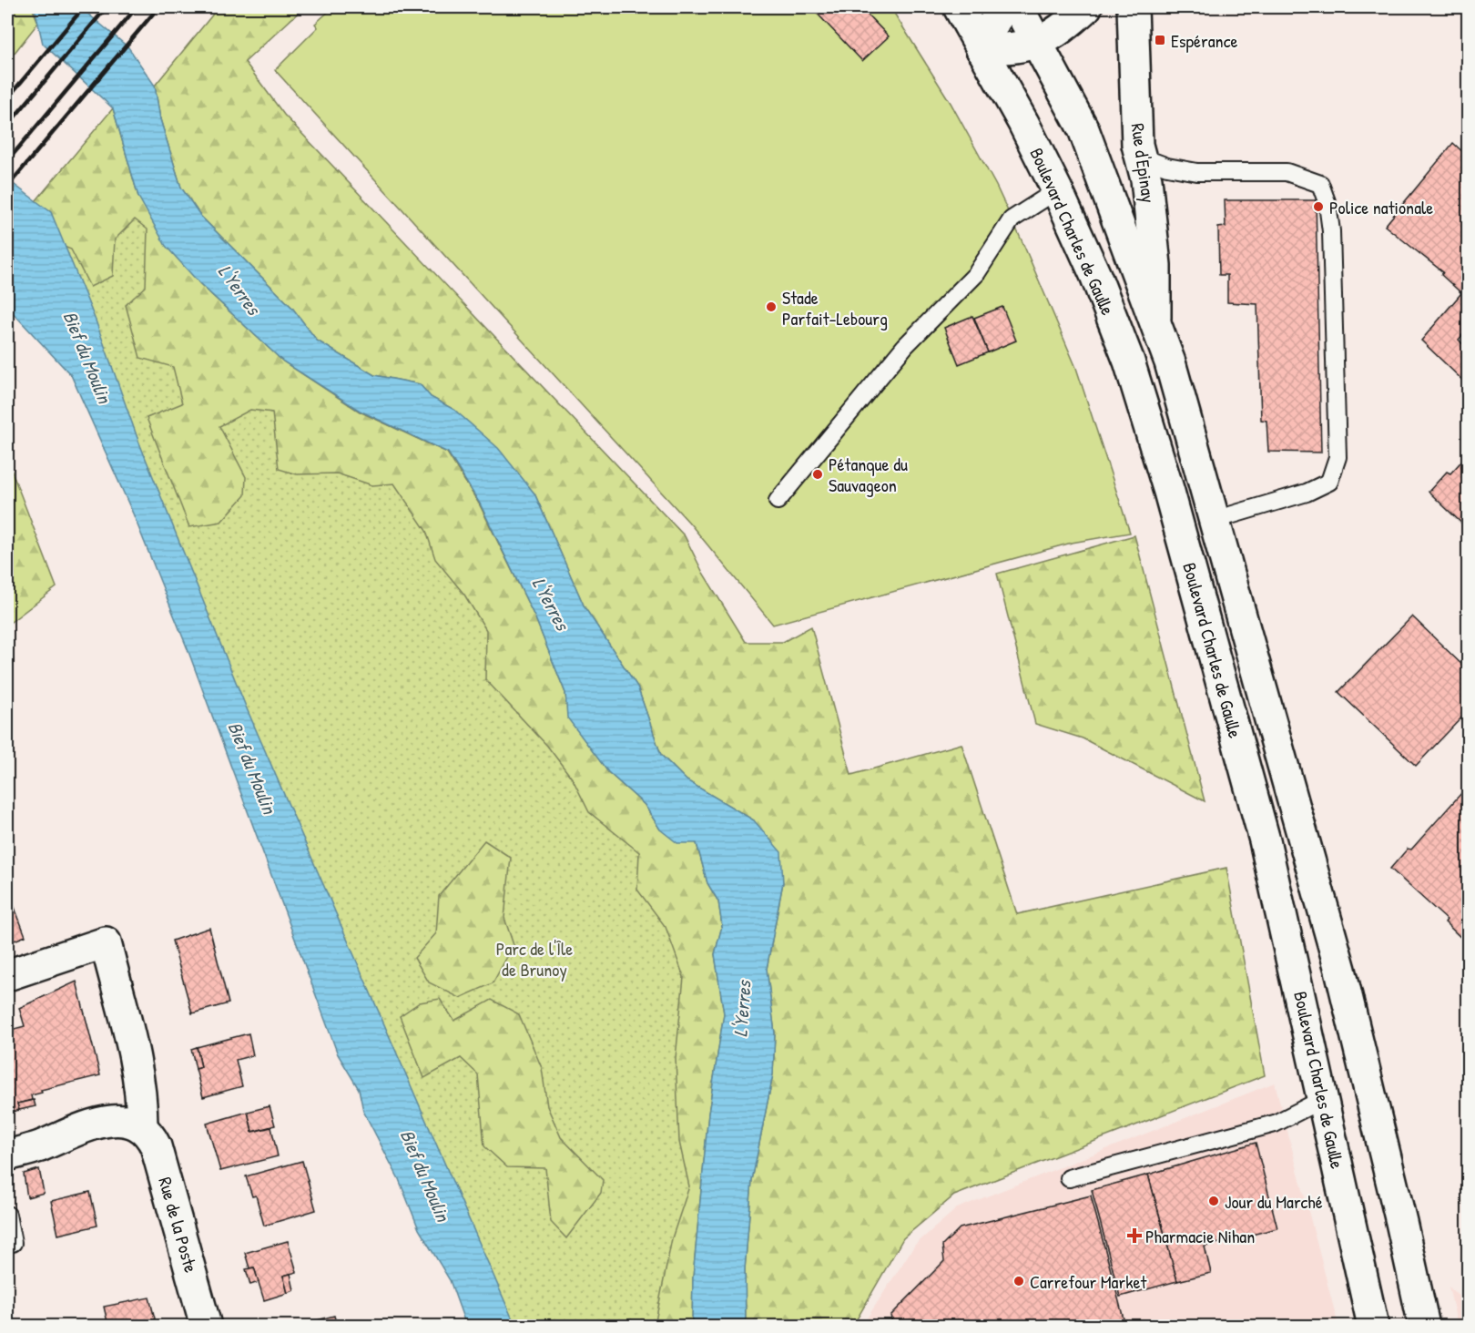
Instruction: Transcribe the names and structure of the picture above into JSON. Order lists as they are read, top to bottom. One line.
{"streets":{"main road":["Rue d'Epinay","Boulevard Charles de Gaulle","Rue de la Poste"]},"crossings":[["Rue d'Epinay","Boulevard Charles de Gaulle"]],"water":["L'Yerres","Bief du Moulin"],"parks":["Parc de l'Île de Brunoy"],"places":{"transit":["Espérance"],"other":["Police nationale","Stade Parfait-Lebourg","Pétanque du Sauvageon","Jour du Marché","Carrefour Market"],"health":["Pharmacie Nihan"]}}
